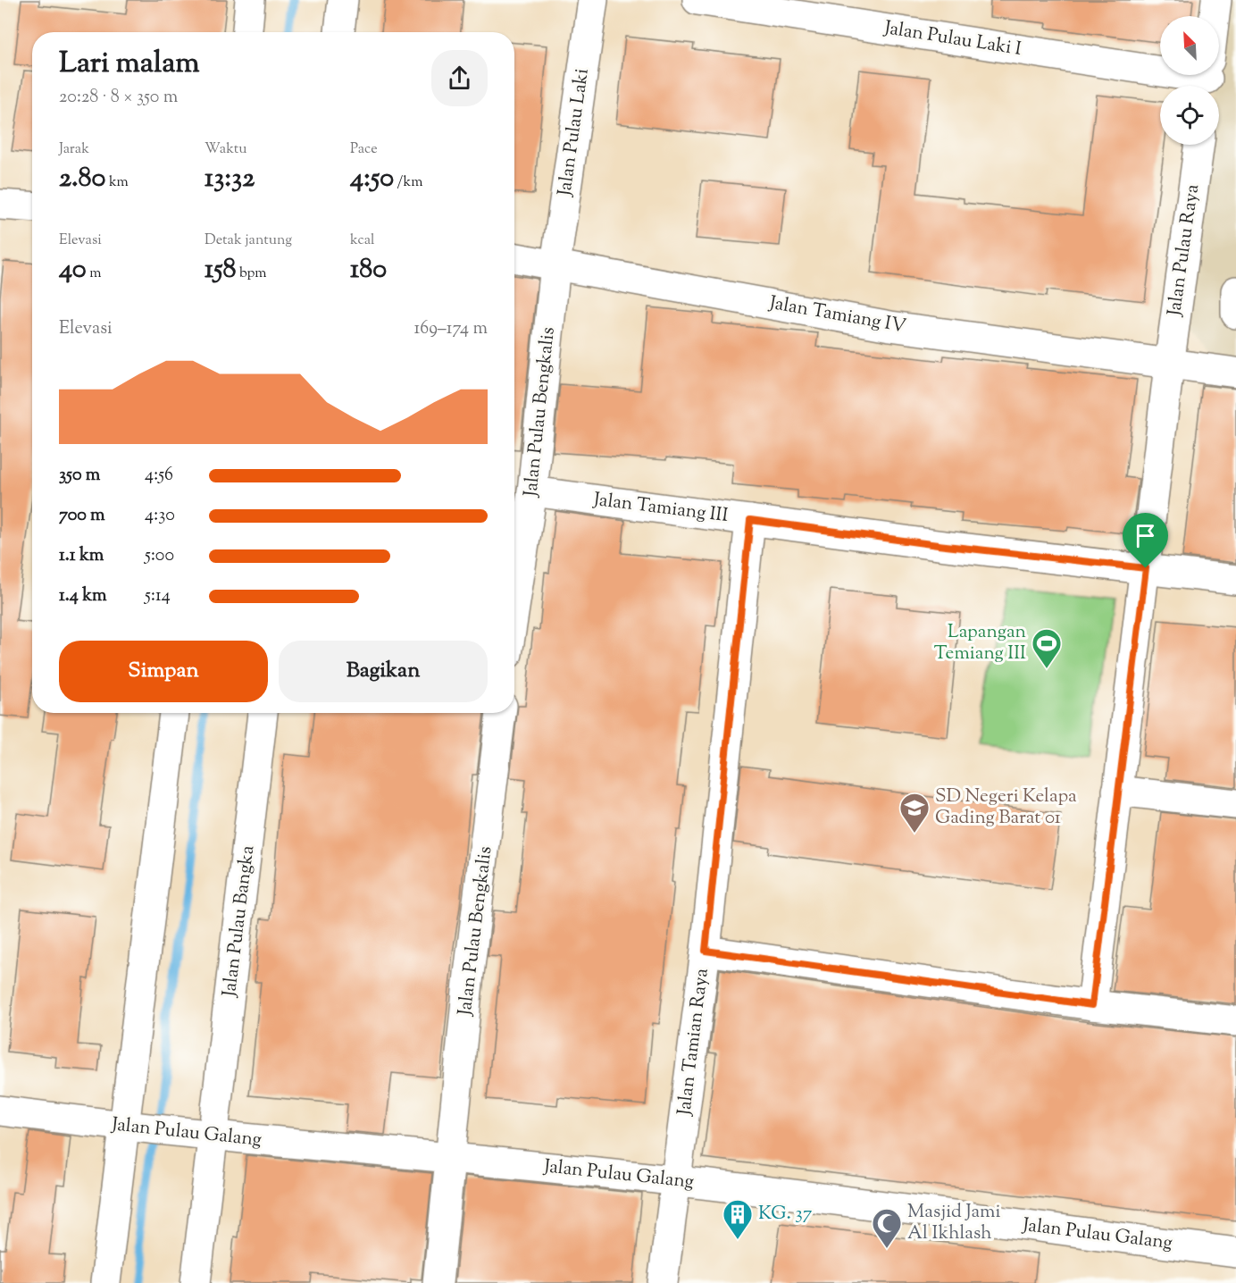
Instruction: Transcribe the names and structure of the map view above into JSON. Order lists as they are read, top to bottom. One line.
{"streets":{"street":["Jalan Pulau Laki I","Jalan Pulau Laki","Jalan Pulau Raya","Jalan Tamiang IV","Jalan Pulau Bengkalis","Jalan Tamiang III","Jalan Pulau Bangka","Jalan Tamian Raya","Jalan Pulau Galang"]},"crossings":[["Jalan Pulau Laki","Jalan Tamiang IV"],["Jalan Pulau Laki","Jalan Pulau Bengkalis"],["Jalan Pulau Raya","Jalan Tamiang IV"],["Jalan Pulau Raya","Jalan Tamiang III"],["Jalan Tamiang IV","Jalan Pulau Bengkalis"],["Jalan Pulau Bengkalis","Jalan Tamiang III"],["Jalan Pulau Bengkalis","Jalan Pulau Galang"],["Jalan Tamiang III","Jalan Tamian Raya"],["Jalan Pulau Bangka","Jalan Pulau Galang"],["Jalan Tamian Raya","Jalan Pulau Galang"]],"places":{"sports":["Lapangan Temiang III"],"school or university":["SD Negeri Kelapa Gading Barat 01"],"building":["KG. 37"],"mosque":["Masjid Jami Al Ikhlash"]},"north":"top left","page":{"heading":["Lari malam","20:28 · 8 × 350 m"],"stats":[["Jarak","2.80 km"],["Waktu","13:32"],["Pace","4:50 /km"],["Elevasi","40 m"],["Detak jantung","158 bpm"],["kcal","180"]],"chart":["Elevasi","169–174 m"],"list":[{"name":"350 m","note":"4:56"},{"name":"700 m","note":"4:30"},{"name":"1.1 km","note":"5:00"},{"name":"1.4 km","note":"5:14"}],"buttons":["Simpan","Bagikan"]}}
